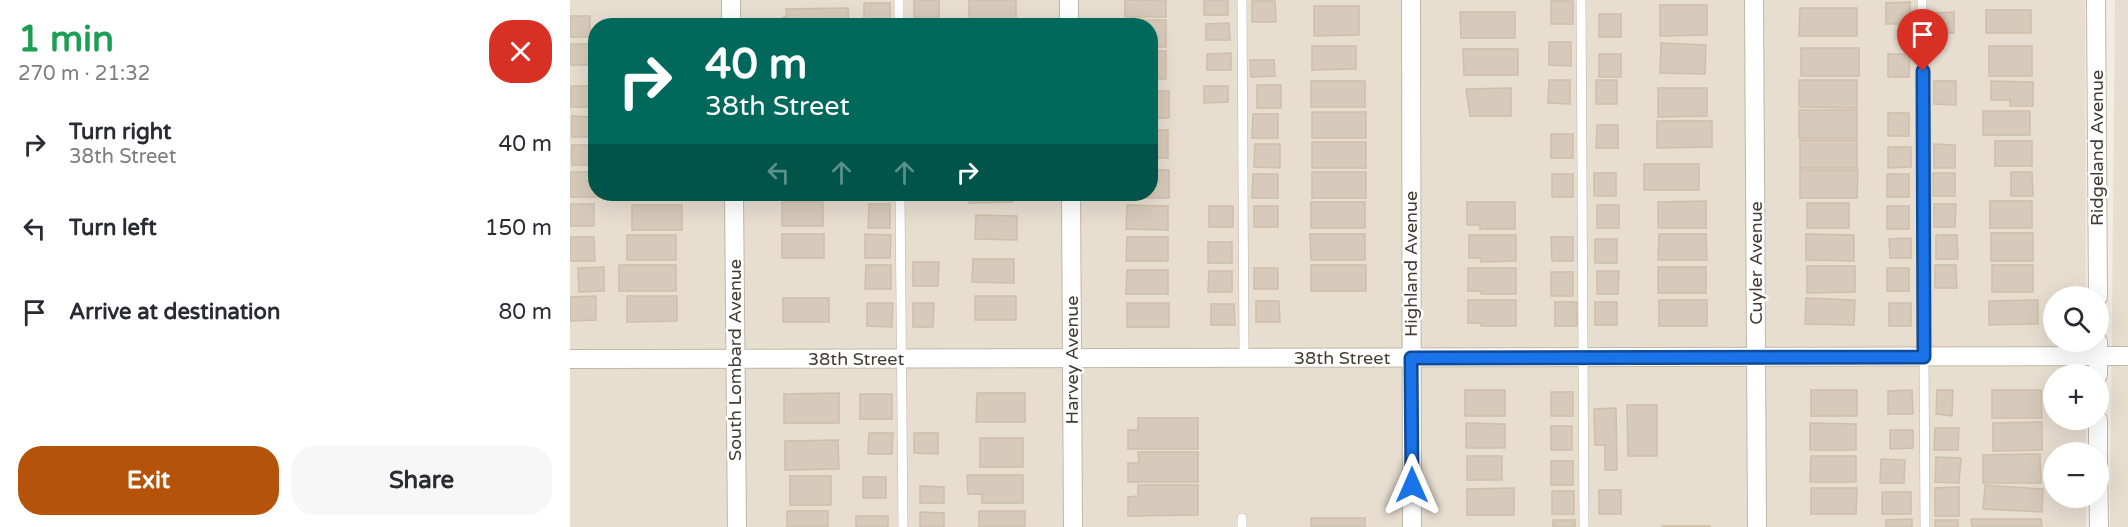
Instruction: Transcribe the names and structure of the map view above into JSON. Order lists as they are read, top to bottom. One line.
{"streets":{"street":["Ridgeland Avenue","Cuyler Avenue","Highland Avenue","38th Street","South Lombard Avenue","Harvey Avenue"]},"crossings":[["Cuyler Avenue","38th Street"],["Highland Avenue","38th Street"],["38th Street","South Lombard Avenue"],["38th Street","Harvey Avenue"]],"page":{"heading":["1 min","270 m · 21:32"],"turn":["40 m","38th Street"],"list":[{"name":"Turn right","note":"38th Street","value":"40 m"},{"name":"Turn left","value":"150 m"},{"name":"Arrive at destination","value":"80 m"}],"map_buttons":["+","−"],"buttons":["Exit","Share"]}}
